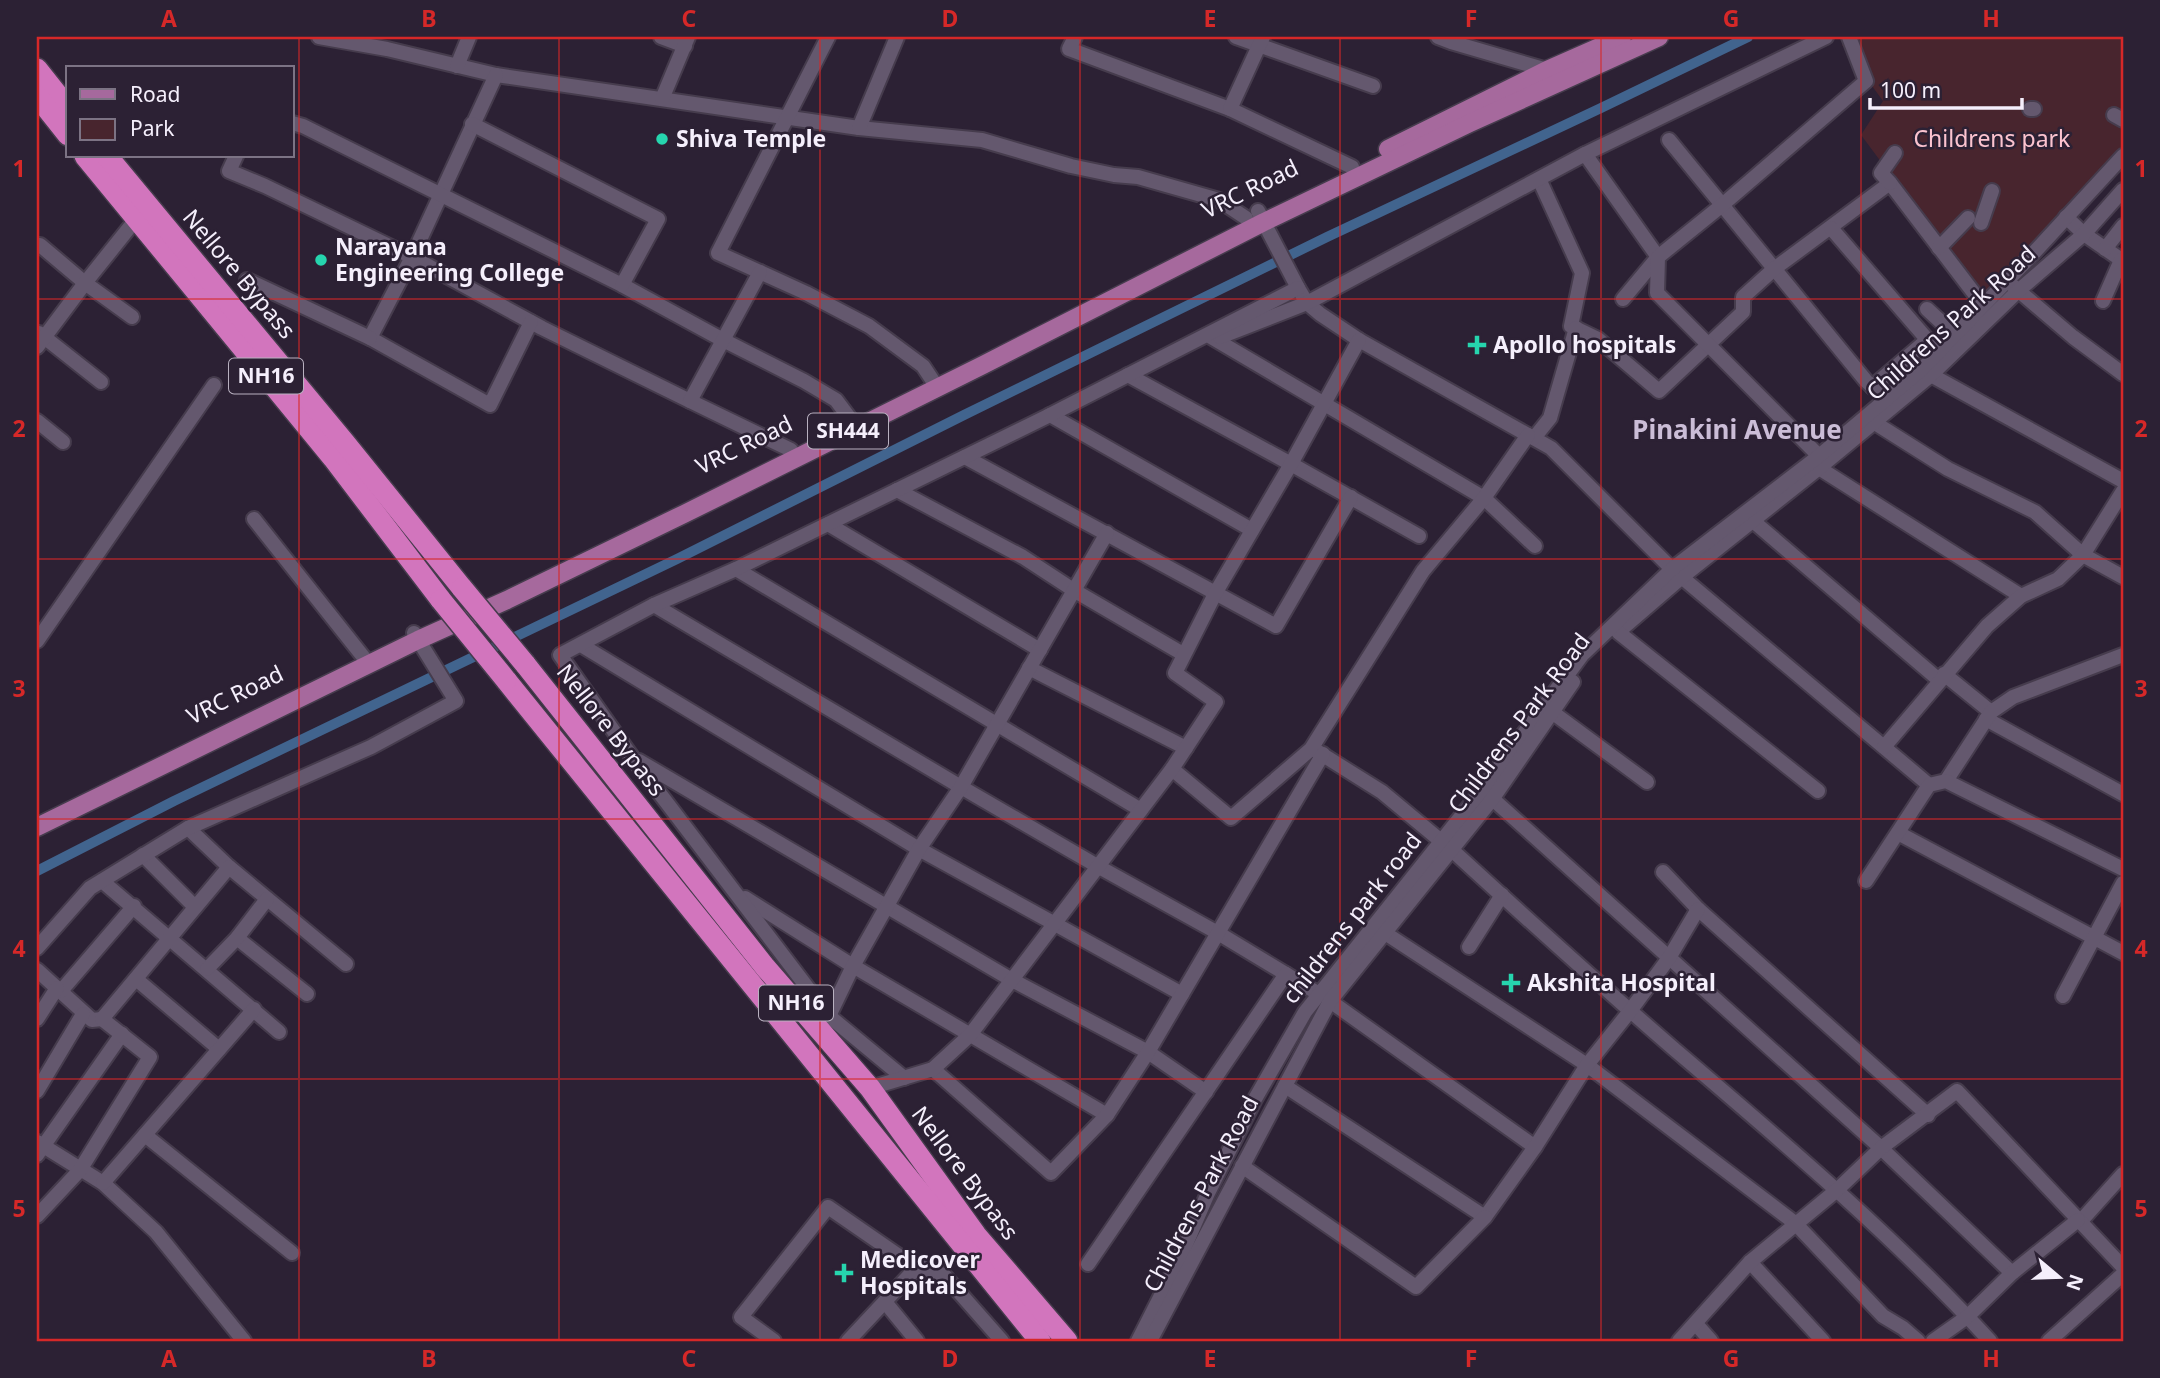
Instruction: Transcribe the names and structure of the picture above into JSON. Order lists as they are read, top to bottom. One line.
{"streets":{"highway":["Nellore Bypass","NH16"],"main road":["VRC Road","SH444"],"street":["Childrens Park Road","childrens park road"]},"crossings":[["VRC Road","SH444"],["Childrens Park Road","childrens park road"]],"districts":["Pinakini Avenue"],"parks":["Childrens park"],"places":{"other":["Shiva Temple","Narayana Engineering College"],"health":["Apollo hospitals","Akshita Hospital","Medicover Hospitals"]},"legend":["Road","Park"],"scale_bar":"100 m","north":"right","grid":{"columns":["A","B","C","D","E","F","G","H"],"rows":["1","2","3","4","5"]}}
